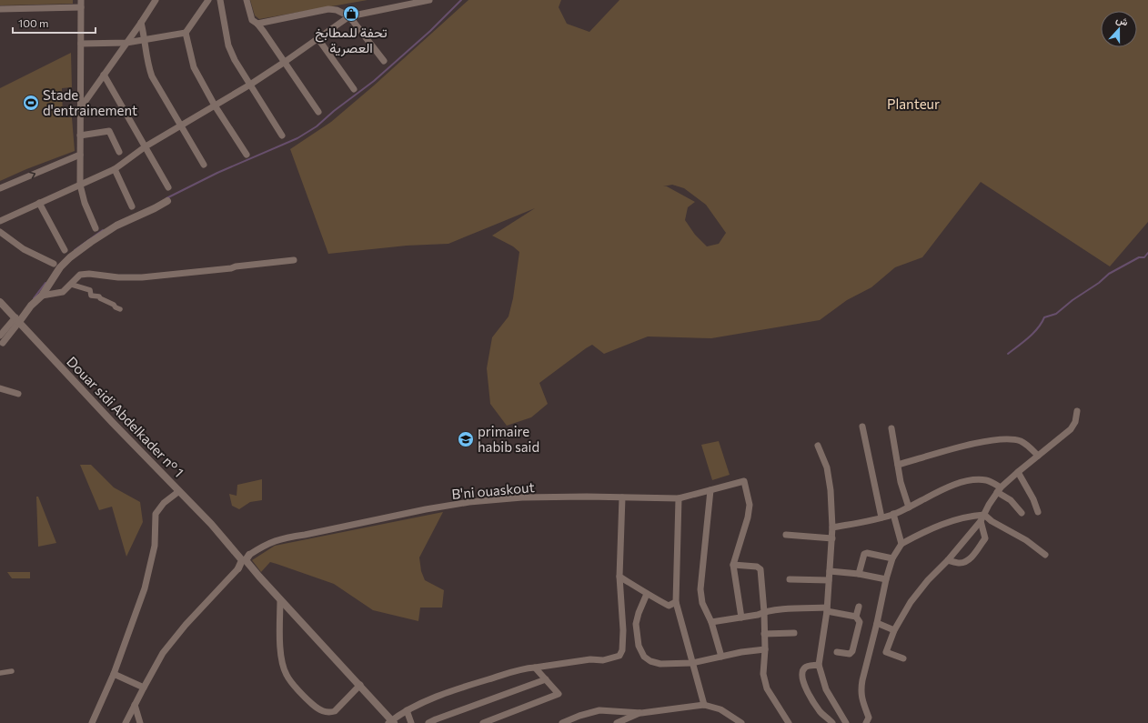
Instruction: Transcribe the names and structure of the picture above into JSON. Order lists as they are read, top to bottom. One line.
{"streets":{"street":["Douar sidi Abdelkader n° 1","B'ni ouaskout"]},"crossings":[["Douar sidi Abdelkader n° 1","B'ni ouaskout"]],"parks":["Planteur"],"places":{"shop":["تحفة للمطابخ العصرية"],"sports":["Stade d'entrainement"],"school or university":["primaire habib said"]},"scale_bar":"100 m","north":"top"}
